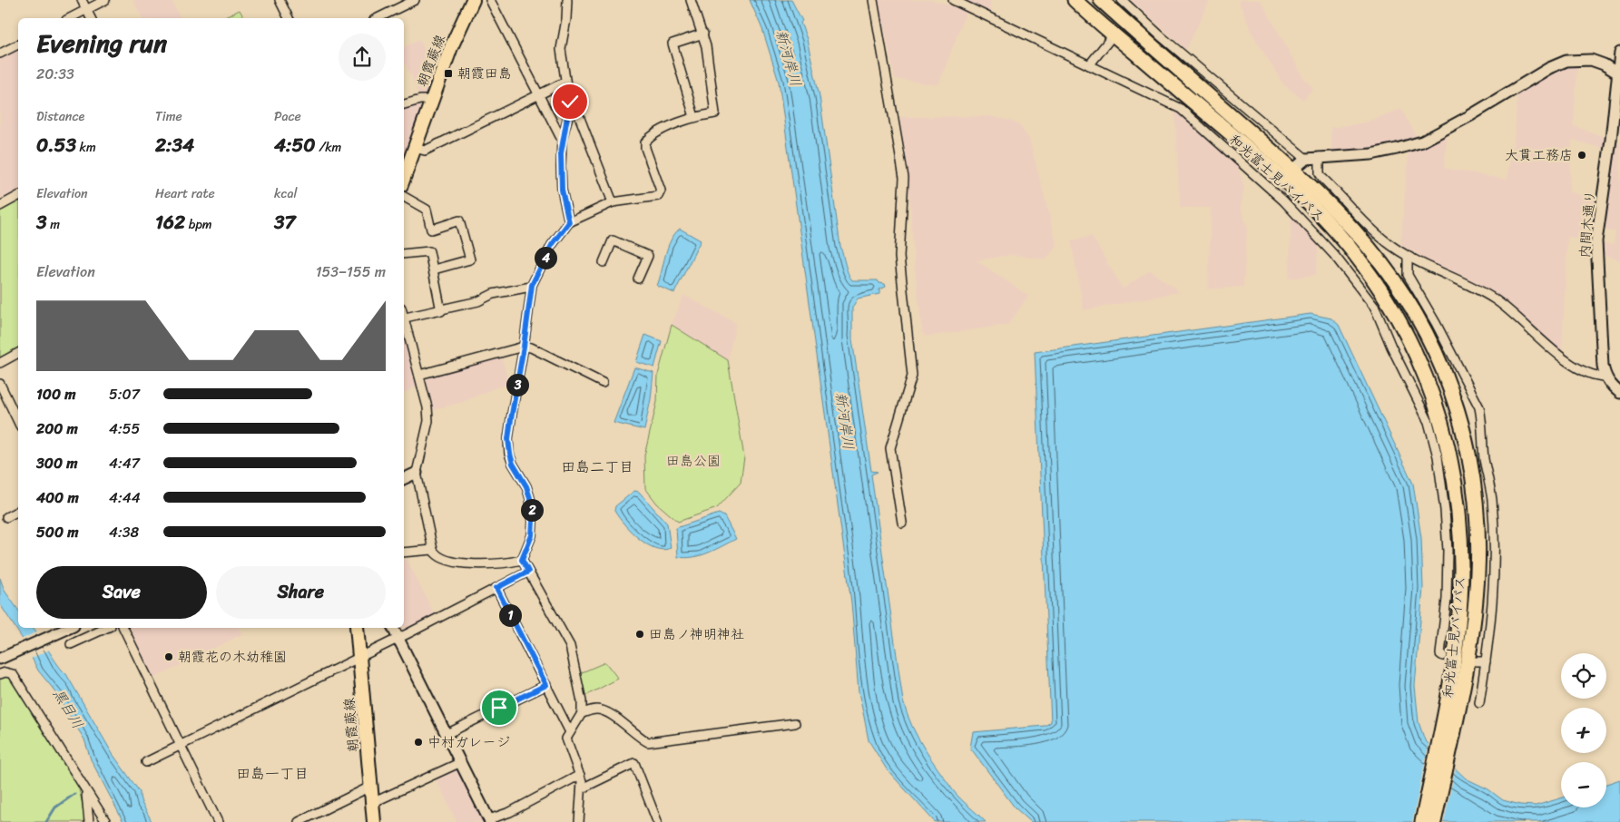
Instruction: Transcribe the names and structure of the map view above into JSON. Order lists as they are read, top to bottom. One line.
{"streets":{"highway":["和光富士見バイパス"],"main road":["朝霞蕨線"],"street":["内間木通り"]},"districts":["田島二丁目","田島一丁目"],"water":["新河岸川","黒目川"],"parks":["田島公園"],"places":{"transit":["朝霞田島"],"other":["大貫工務店","田島ノ神明神社","朝霞花の木幼稚園","中村ガレージ"]},"page":{"heading":["Evening run","20:33"],"stats":[["Distance","0.53 km"],["Time","2:34"],["Pace","4:50 /km"],["Elevation","3 m"],["Heart rate","162 bpm"],["kcal","37"]],"pins":["4","3","2","1"],"chart":["Elevation","153–155 m"],"list":[{"name":"100 m","note":"5:07"},{"name":"200 m","note":"4:55"},{"name":"300 m","note":"4:47"},{"name":"400 m","note":"4:44"},{"name":"500 m","note":"4:38"}],"buttons":["Save","Share"],"map_buttons":["+","−"]}}
